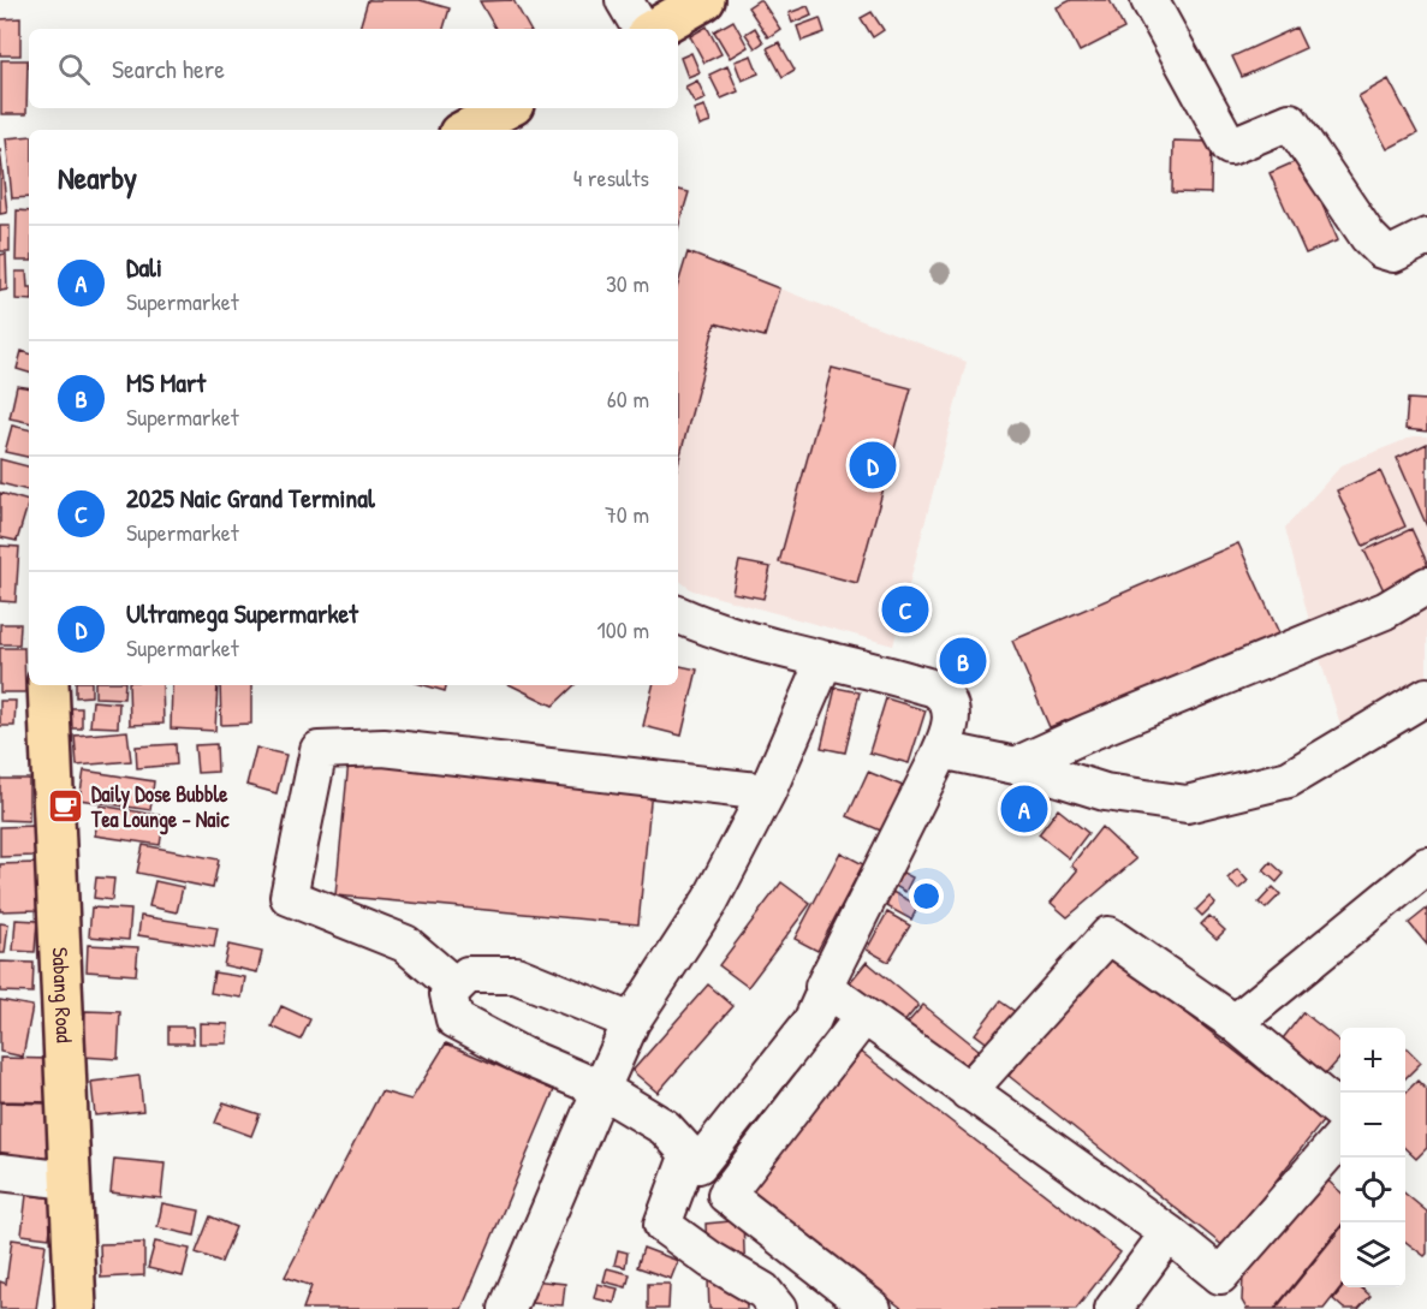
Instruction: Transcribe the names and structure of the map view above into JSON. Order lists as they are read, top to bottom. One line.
{"streets":{"main road":["Sabang Road"]},"places":{"cafe":["Daily Dose Bubble Tea Lounge - Naic"]},"page":{"search":"Search here","heading":["Nearby","4 results"],"list":[{"mark":"A","name":"Dali","note":"Supermarket","value":"30 m"},{"mark":"B","name":"MS Mart","note":"Supermarket","value":"60 m"},{"mark":"C","name":"2025 Naic Grand Terminal","note":"Supermarket","value":"70 m"},{"mark":"D","name":"Ultramega Supermarket","note":"Supermarket","value":"100 m"}],"pins":["D","C","B","A"],"map_buttons":["+","−"]}}
